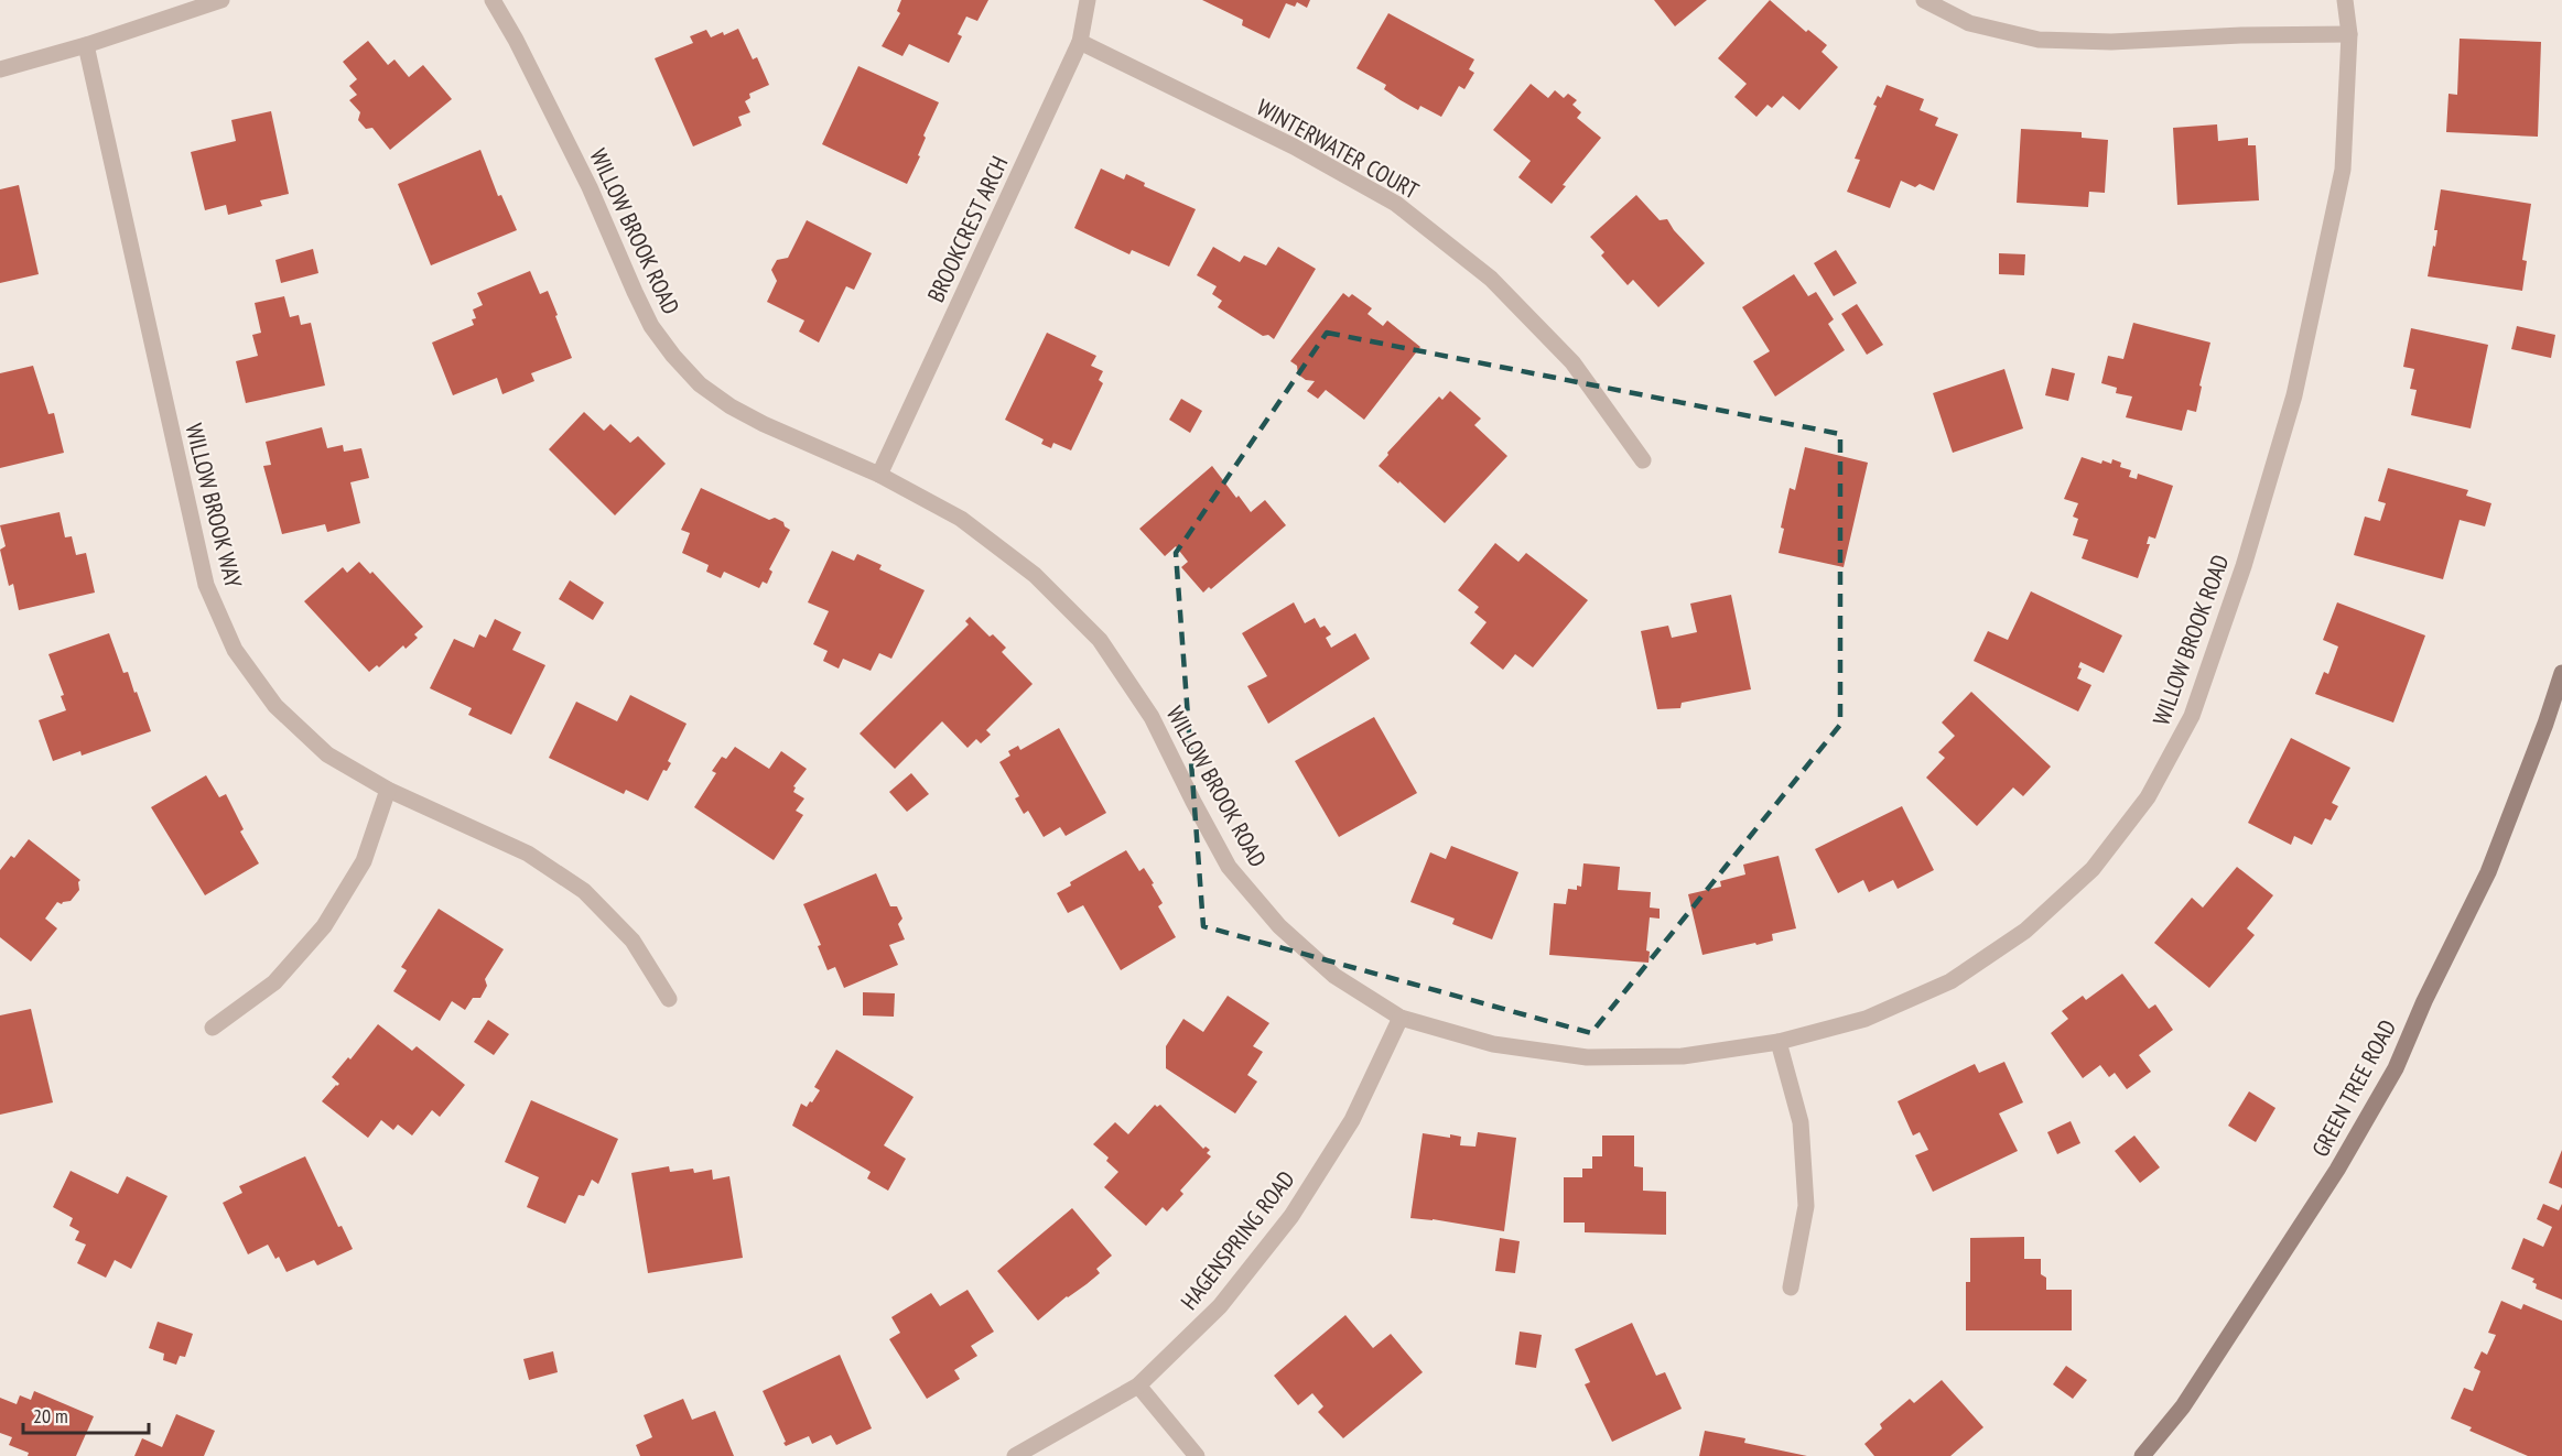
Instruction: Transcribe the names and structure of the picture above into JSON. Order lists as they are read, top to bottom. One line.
{"streets":{"street":["WINTERWATER COURT","BROOKCREST ARCH","WILLOW BROOK ROAD","WILLOW BROOK WAY","GREEN TREE ROAD","HAGENSPRING ROAD"]},"crossings":[["WINTERWATER COURT","BROOKCREST ARCH"],["BROOKCREST ARCH","WILLOW BROOK ROAD"],["WILLOW BROOK ROAD","HAGENSPRING ROAD"]],"scale_bar":"20 m"}
